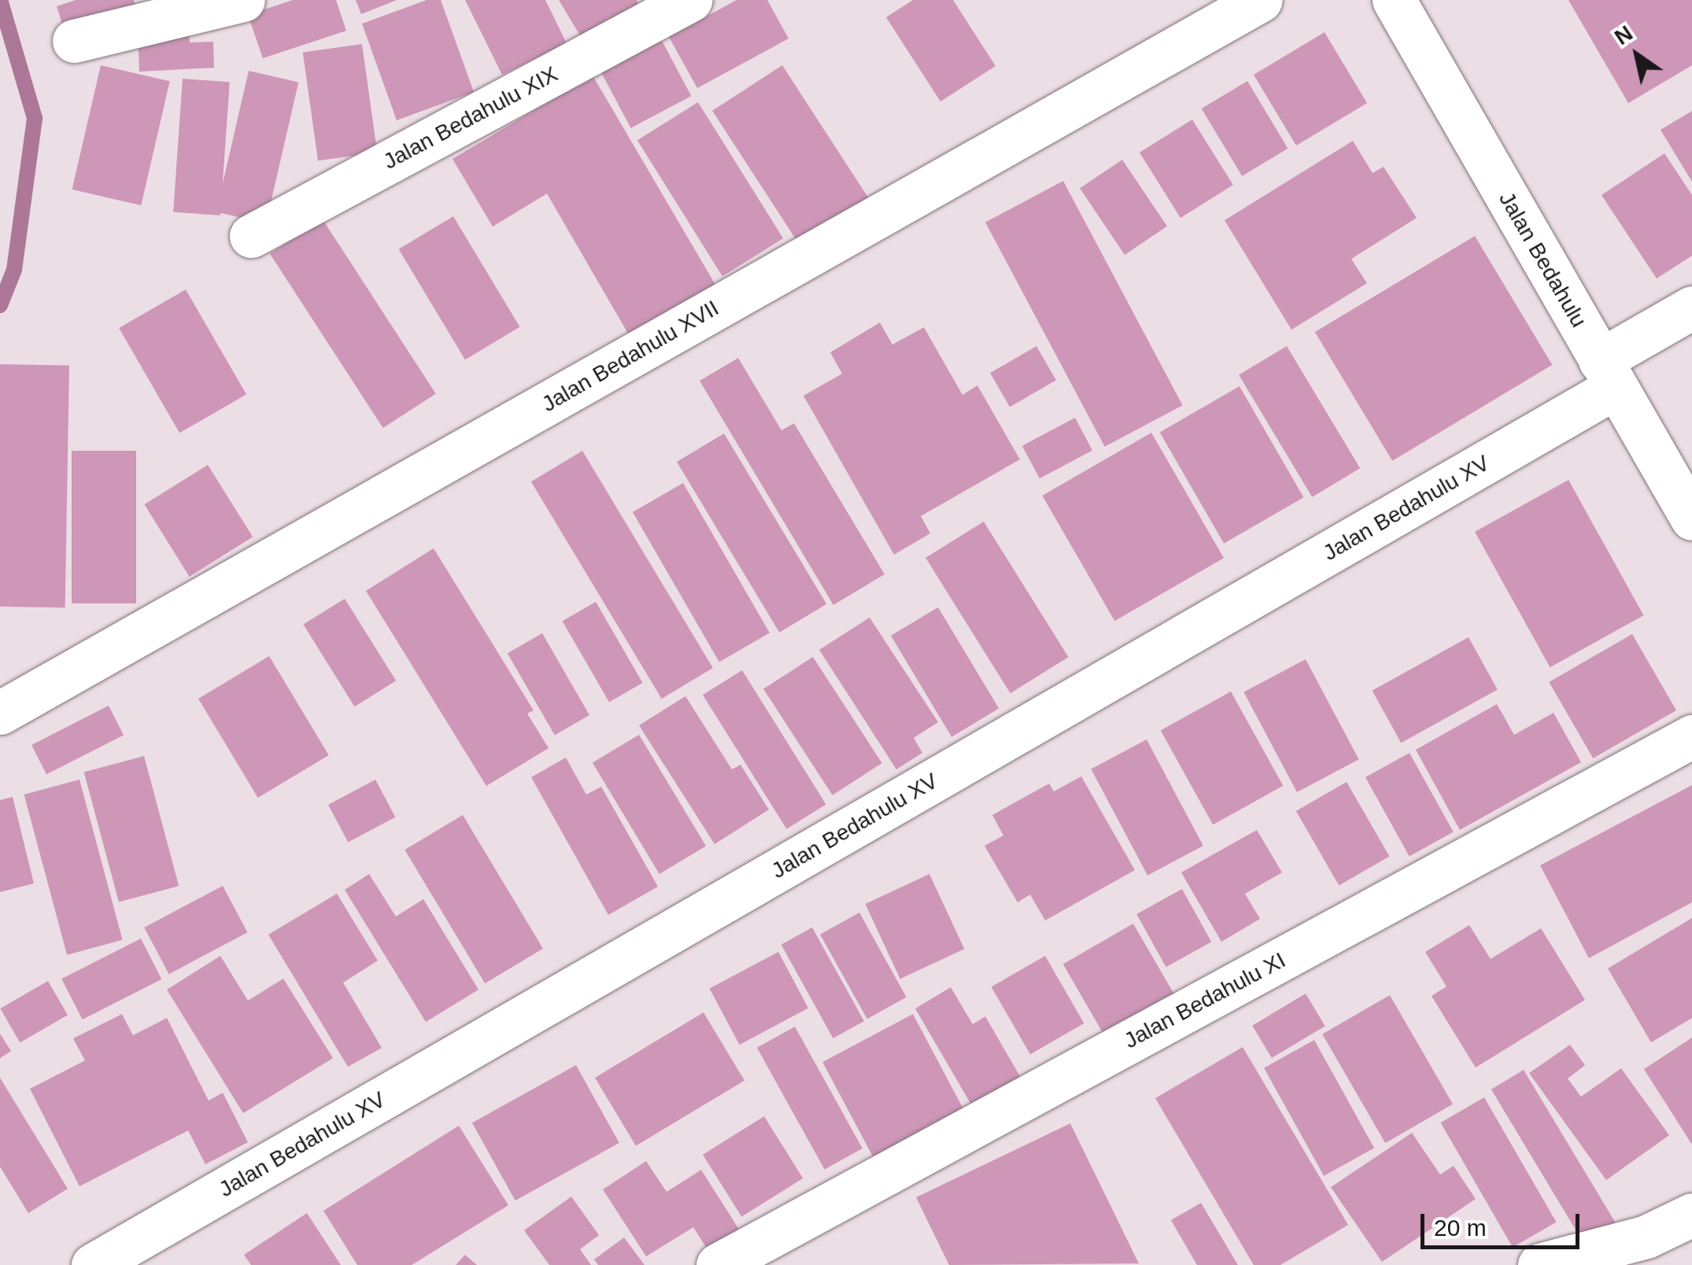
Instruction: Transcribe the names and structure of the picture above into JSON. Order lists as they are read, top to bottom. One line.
{"streets":{"street":["Jalan Bedahulu XIX","Jalan Bedahulu","Jalan Bedahulu XVII","Jalan Bedahulu XV","Jalan Bedahulu XI"]},"crossings":[["Jalan Bedahulu","Jalan Bedahulu XV"]],"scale_bar":"20 m","north":"top left"}
